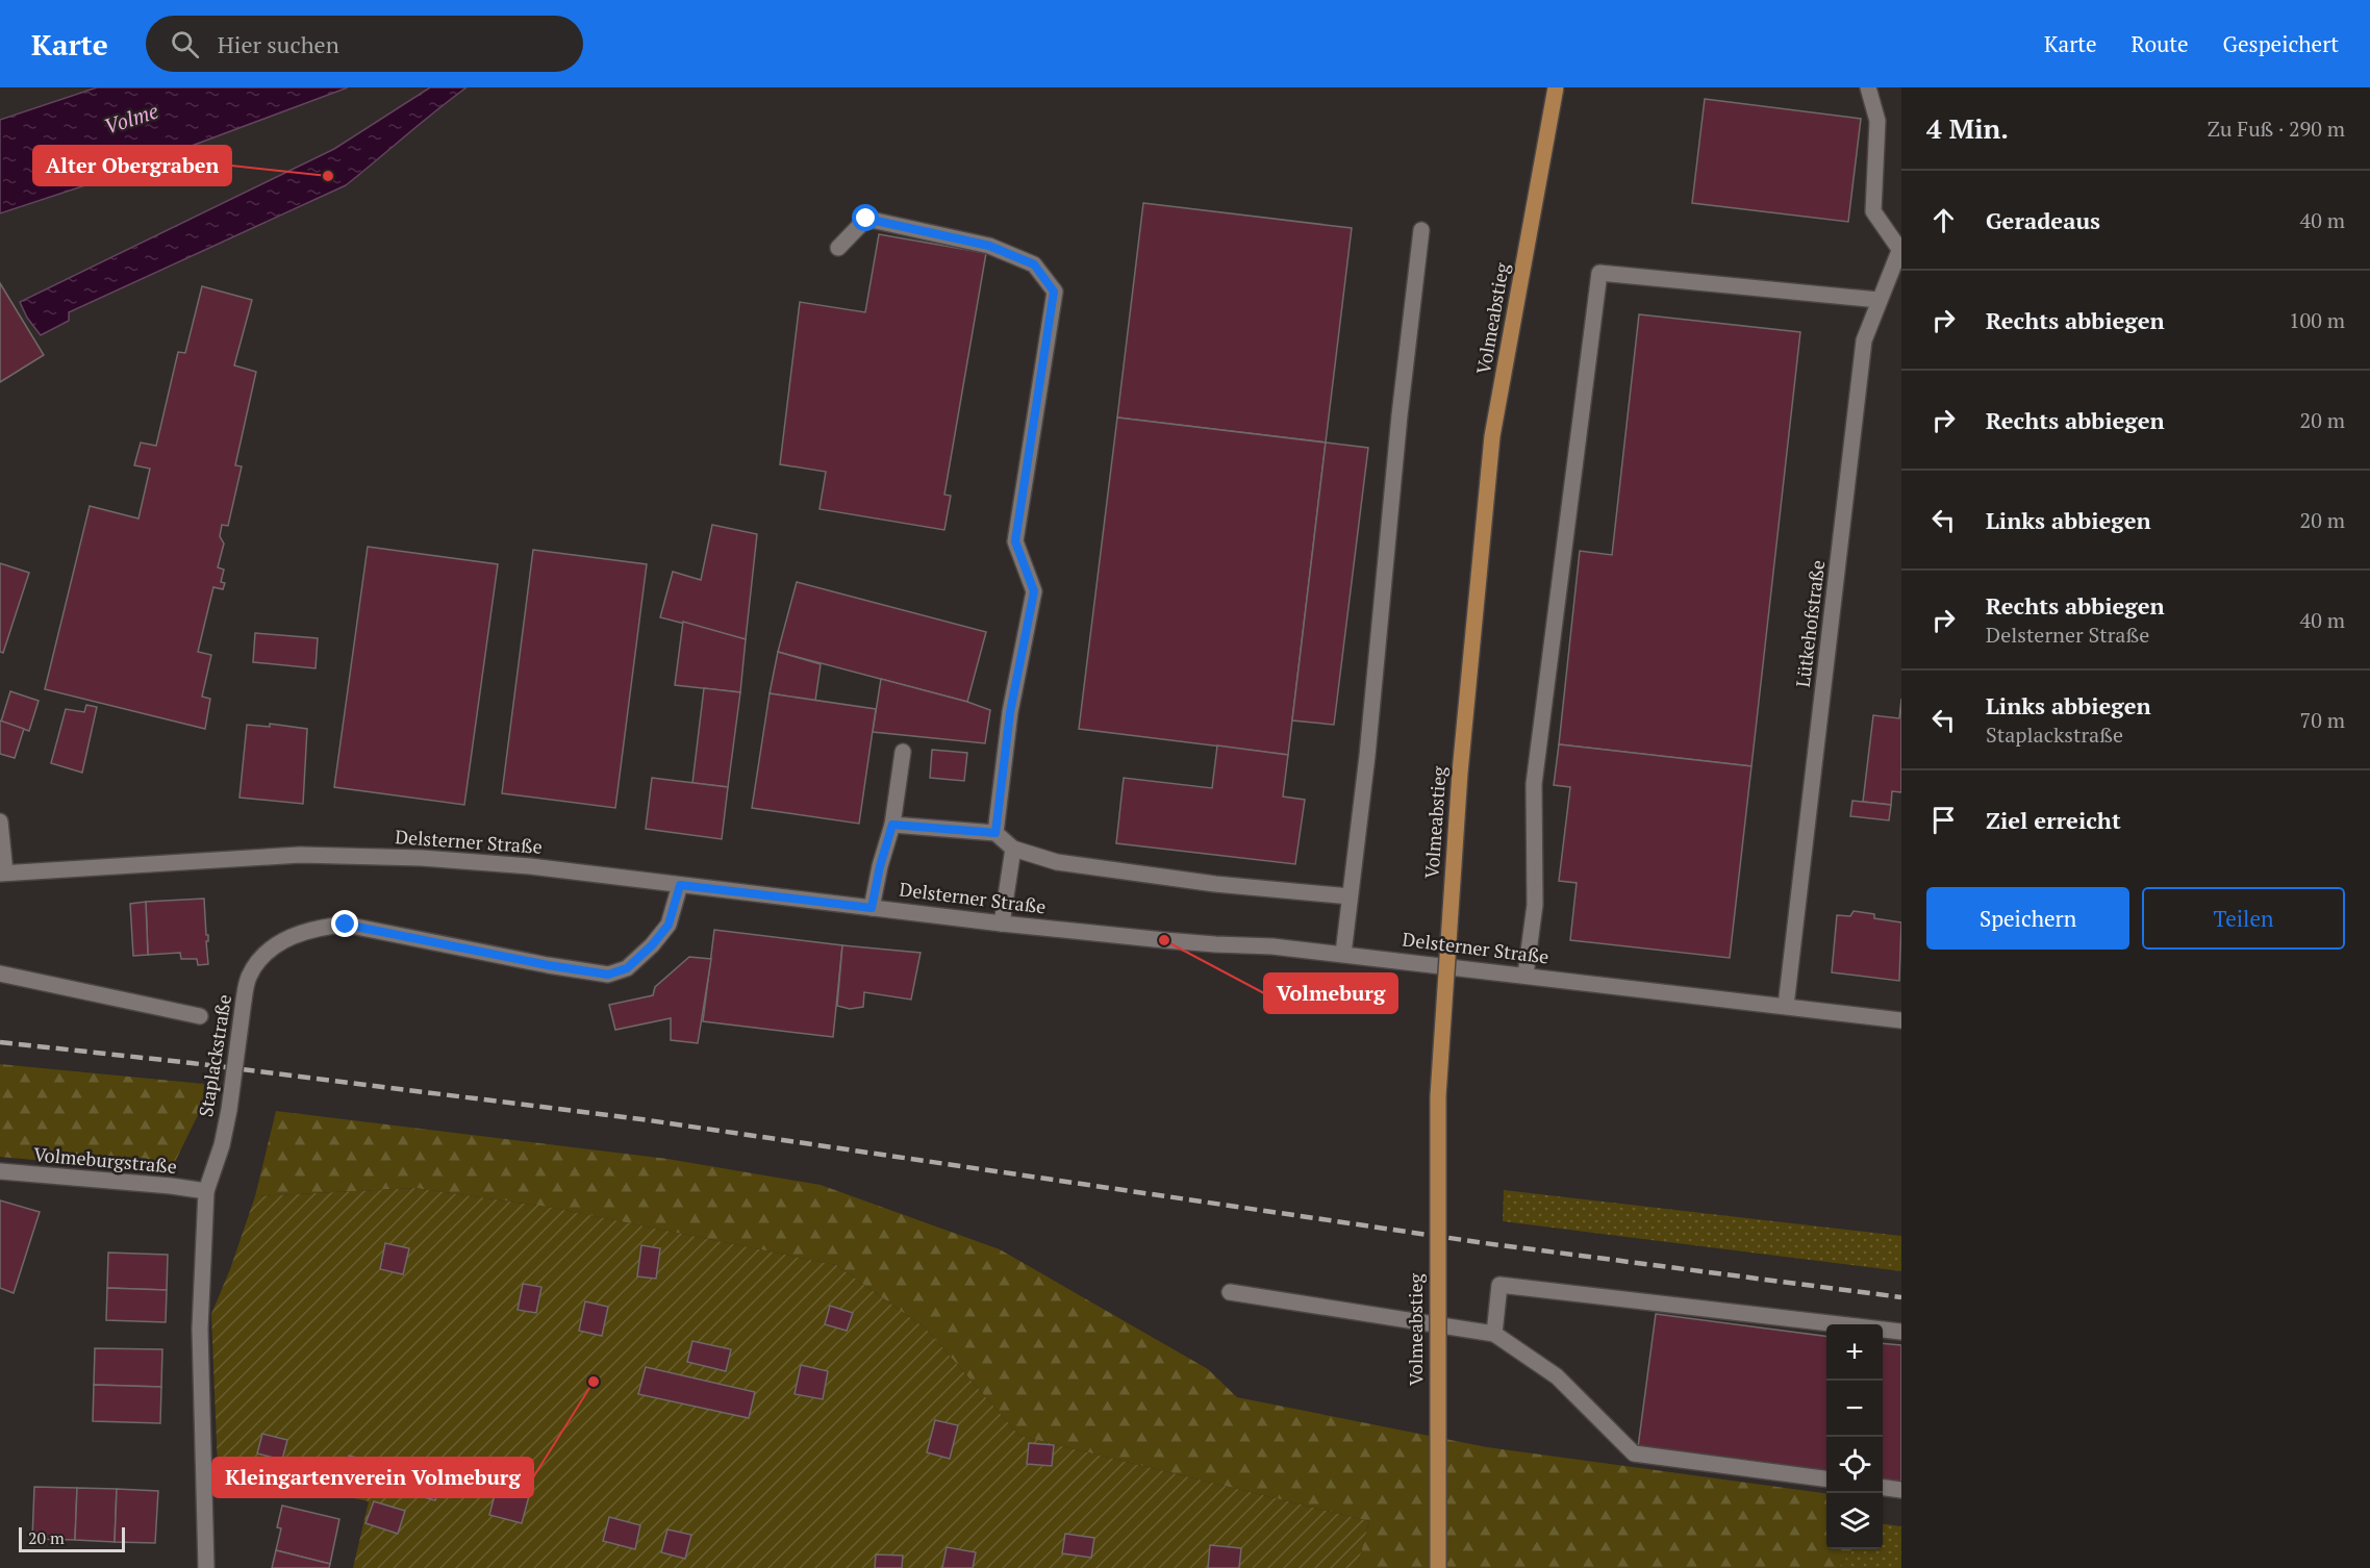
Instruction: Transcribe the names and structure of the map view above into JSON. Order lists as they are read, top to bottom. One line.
{"streets":{"main road":["Volmeabstieg"],"street":["Lütkehofstraße","Delsterner Straße","Staplackstraße","Volmeburgstraße"]},"crossings":[["Lütkehofstraße","Delsterner Straße"],["Delsterner Straße","Staplackstraße"],["Staplackstraße","Volmeburgstraße"]],"water":["Volme"],"places":["Alter Obergraben","Volmeburg","Kleingartenverein Volmeburg"],"scale_bar":"20 m","page":{"header":"Karte","search":"Hier suchen","nav":["Karte","Route","Gespeichert"],"heading":["4 Min.","Zu Fuß · 290 m"],"list":[["Geradeaus","40 m"],["Rechts abbiegen","100 m"],["Rechts abbiegen","20 m"],["Links abbiegen","20 m"],["Rechts abbiegen","Delsterner Straße","40 m"],["Links abbiegen","Staplackstraße","70 m"],"Ziel erreicht"],"buttons":["Speichern","Teilen"],"map_buttons":["+","−"],"scale":"20 m"}}
